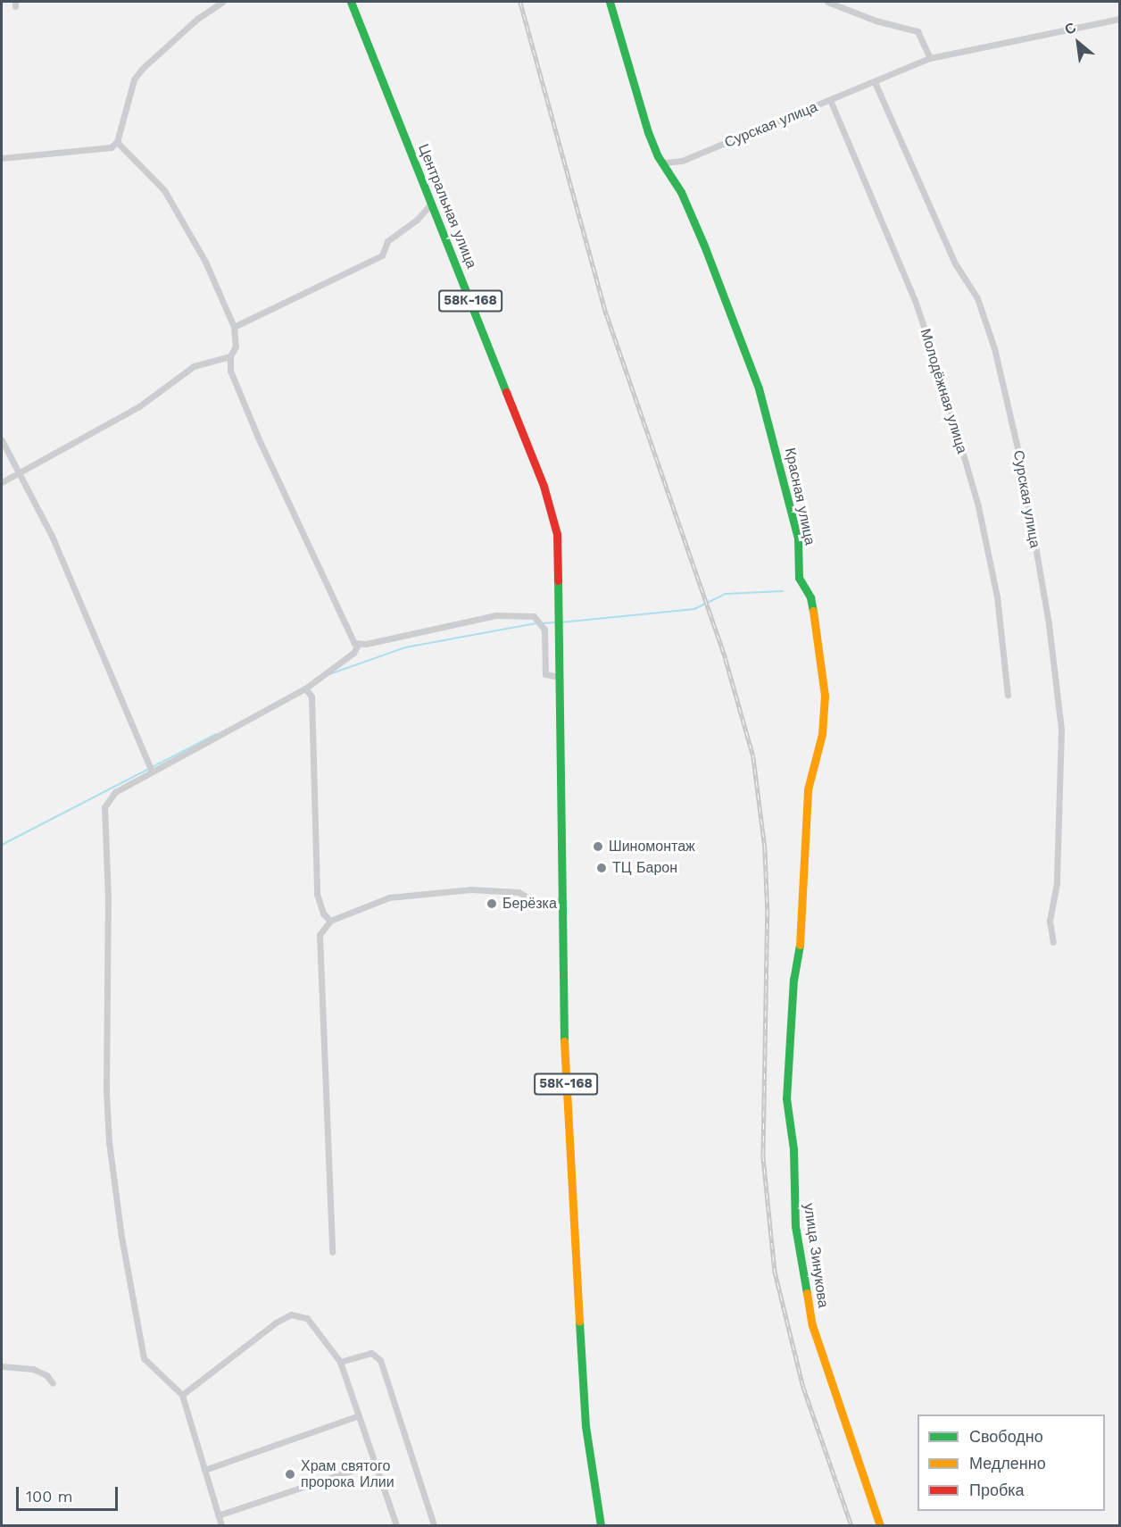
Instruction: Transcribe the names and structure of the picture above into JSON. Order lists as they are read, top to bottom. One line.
{"streets":{"street":["Сурская улица","Центральная улица","58К-168","Молодёжная улица","Красная улица","улица Зинукова"]},"crossings":[["Сурская улица","Молодёжная улица"],["Сурская улица","Красная улица"],["Центральная улица","58К-168"],["Красная улица","улица Зинукова"]],"places":["Шиномонтаж","ТЦ Барон","Берёзка","Храм святого пророка Илии"],"legend":["Свободно","Медленно","Пробка"],"scale_bar":"100 m","north":"top left"}
